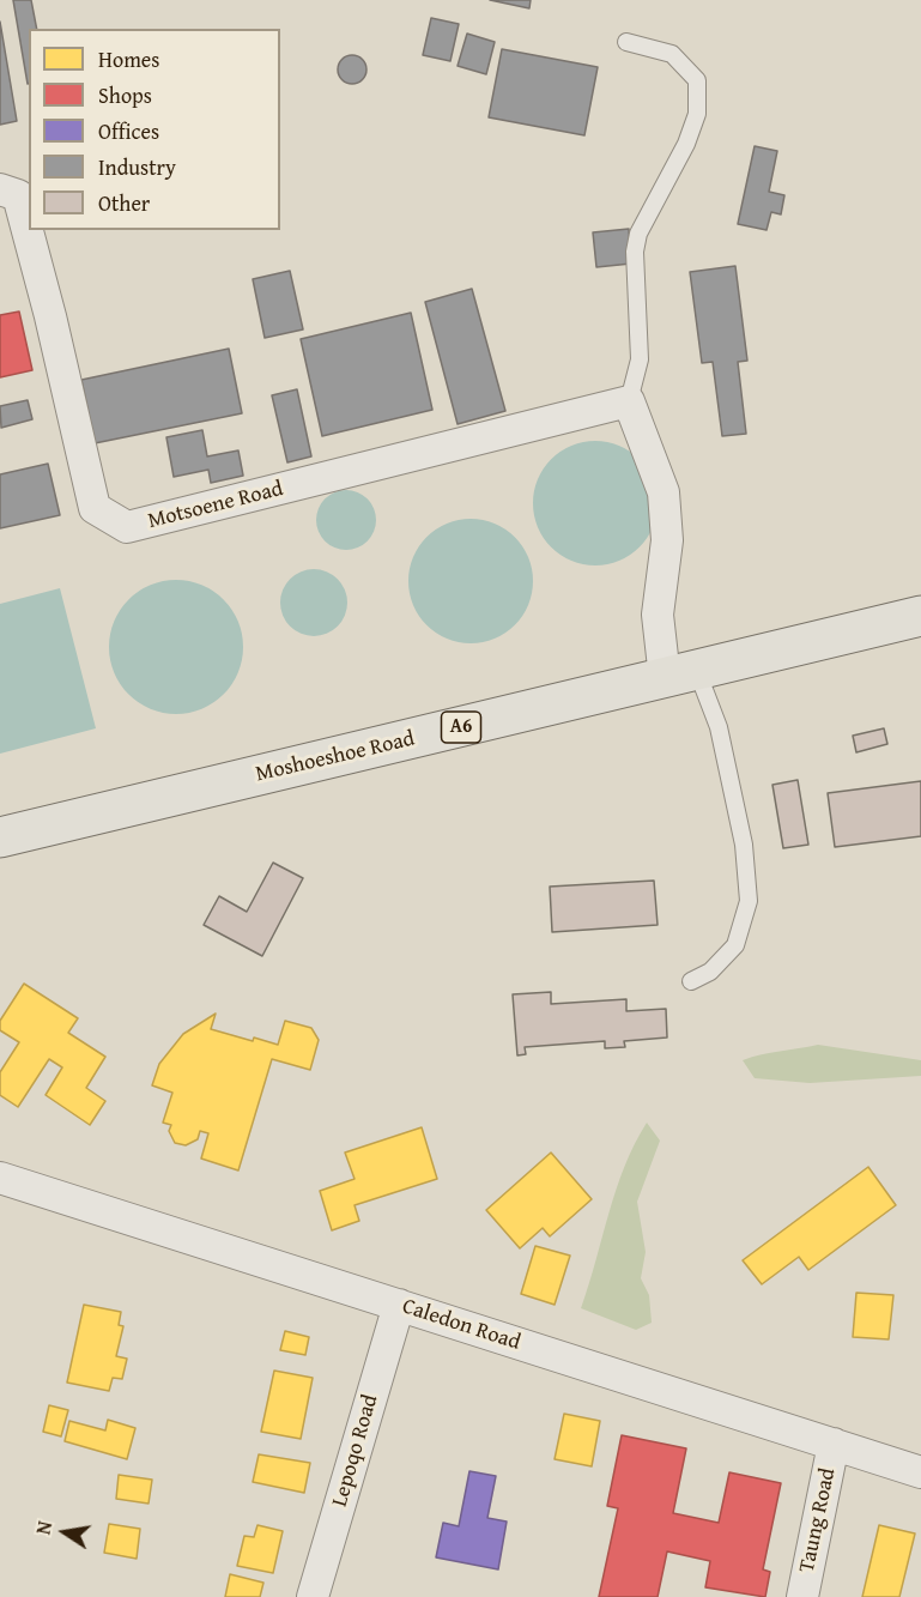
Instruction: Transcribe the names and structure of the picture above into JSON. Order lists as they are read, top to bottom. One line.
{"streets":{"main road":["A6","Moshoeshoe Road"],"street":["Motsoene Road","Caledon Road","Lepoqo Road","Taung Road"]},"crossings":[["Caledon Road","Lepoqo Road"],["Caledon Road","Taung Road"]],"legend":["Homes","Shops","Offices","Industry","Other"],"north":"left"}
